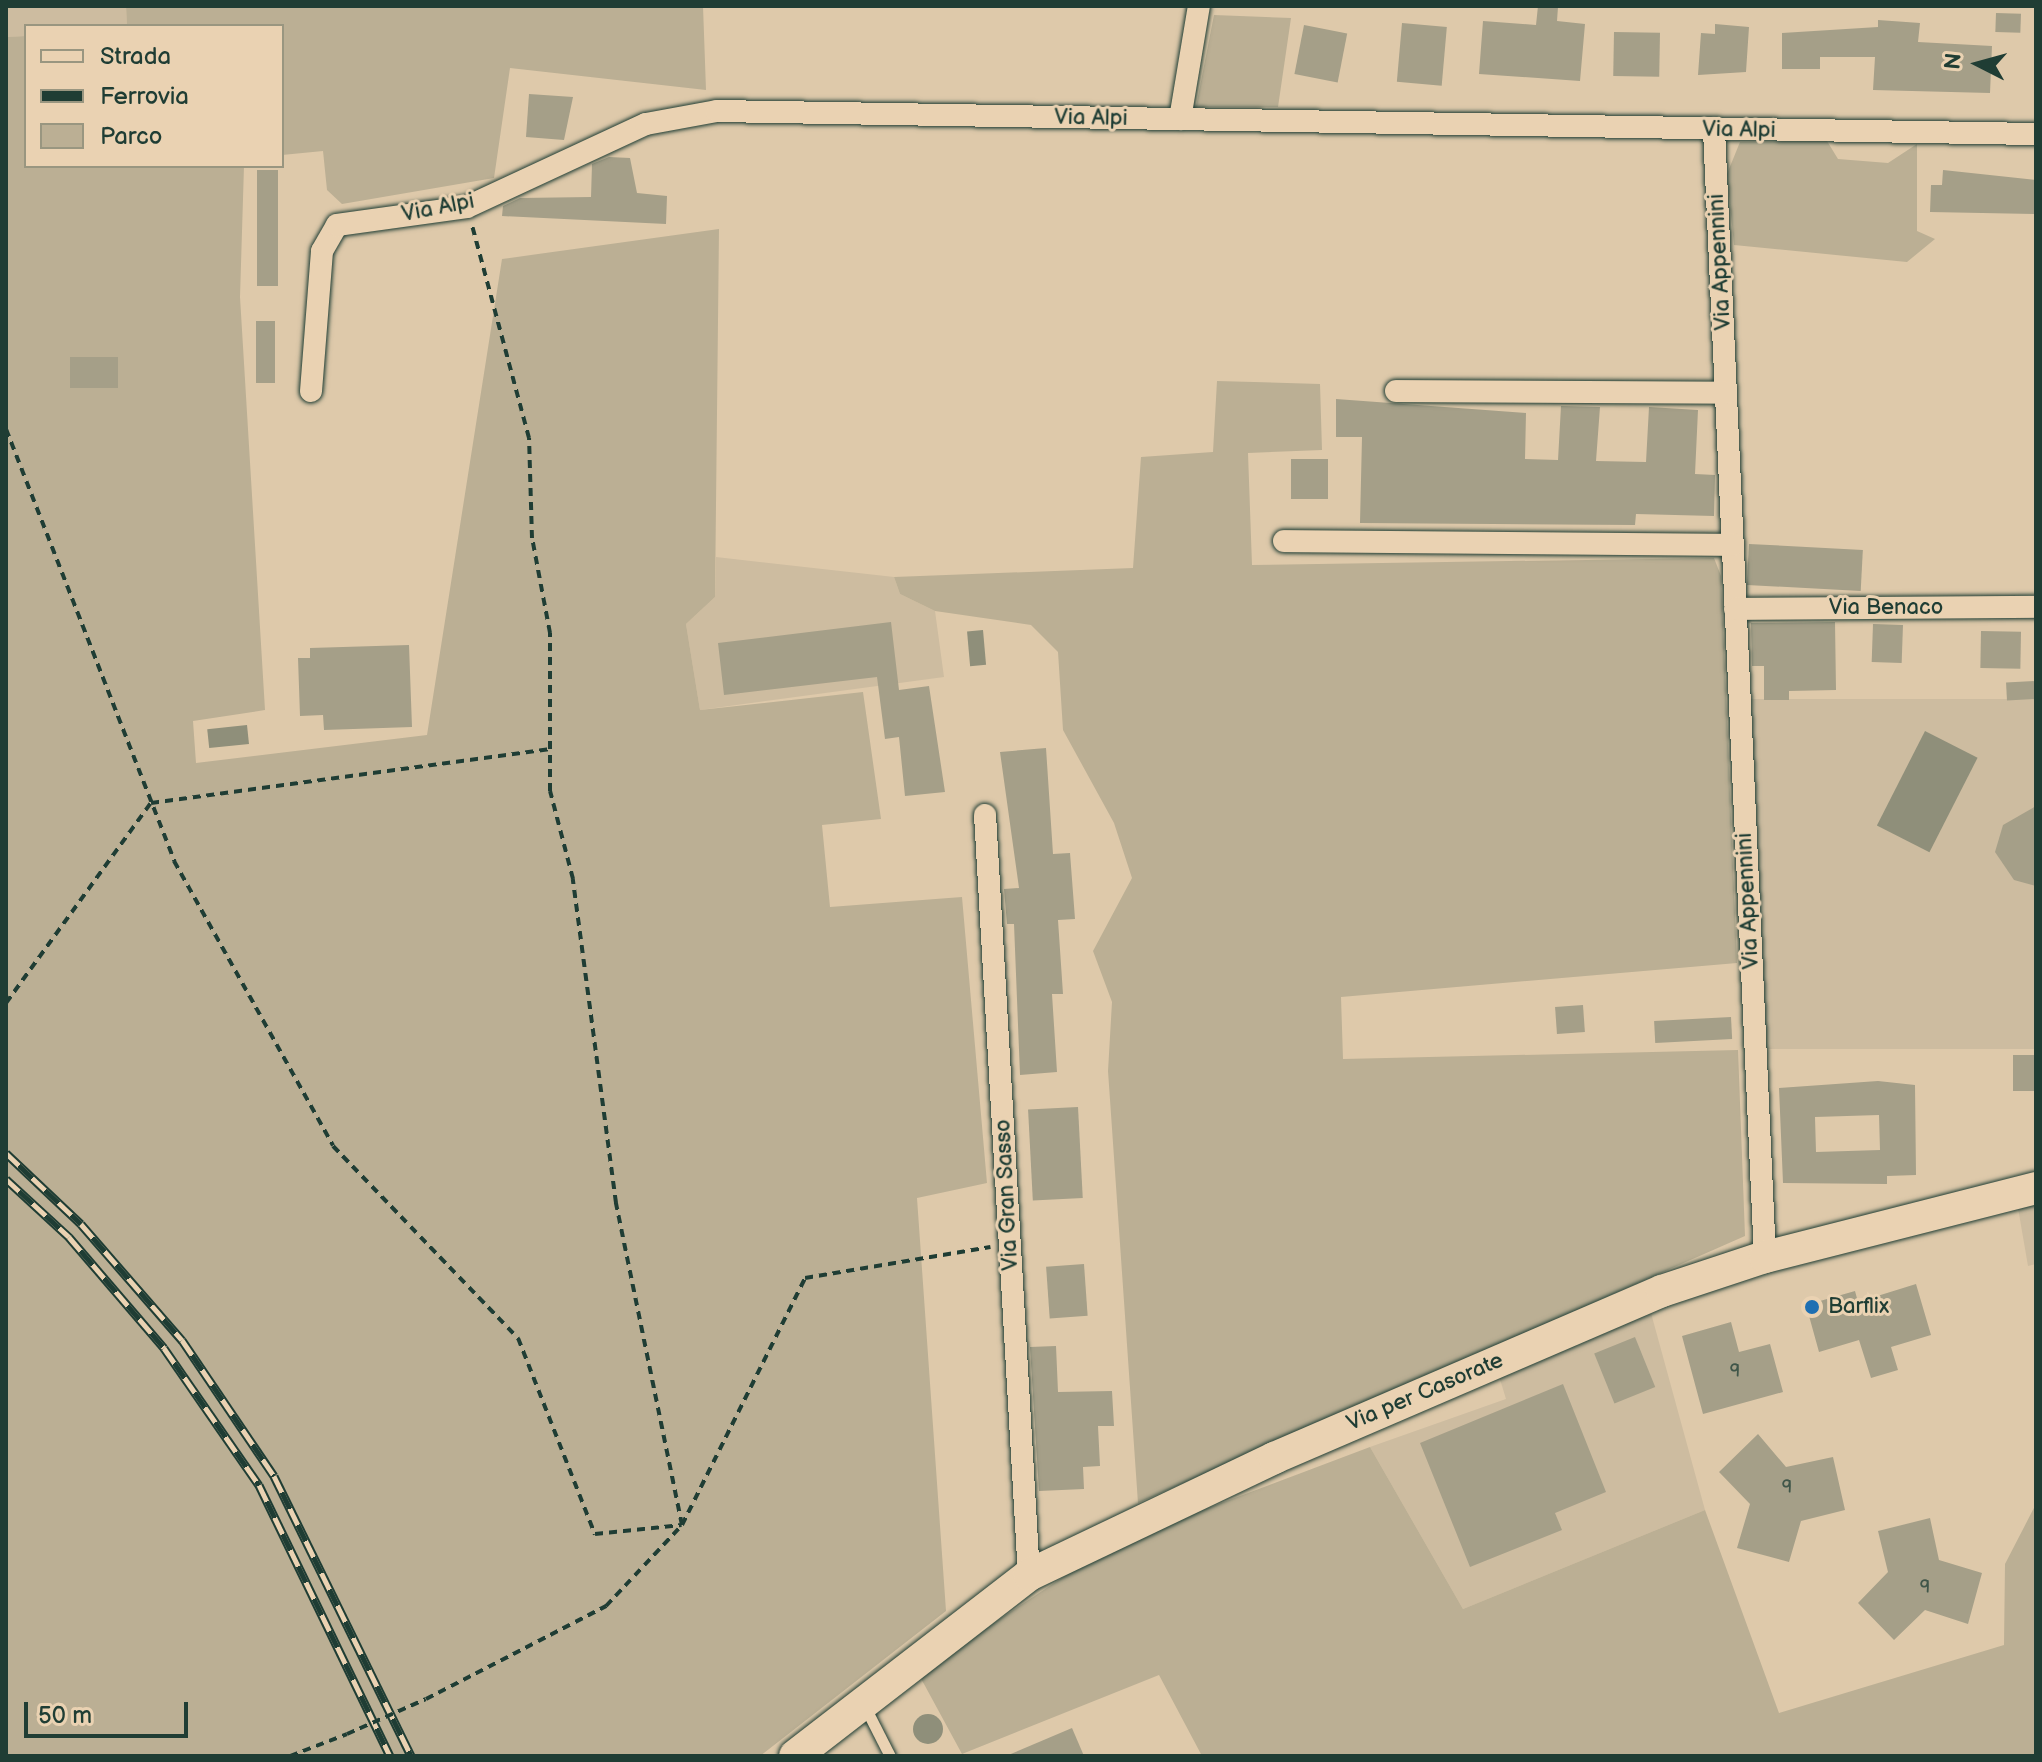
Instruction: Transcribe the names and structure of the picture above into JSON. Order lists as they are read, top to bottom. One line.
{"streets":{"street":["Via Alpi","Via Appennini","Via Benaco","Via Gran Sasso","Via per Casorate"]},"crossings":[["Via Alpi","Via Appennini"],["Via Appennini","Via Benaco"],["Via Appennini","Via per Casorate"],["Via Gran Sasso","Via per Casorate"]],"places":["Barflix"],"house_numbers":["9","9","9"],"legend":["Strada","Ferrovia","Parco"],"scale_bar":"50 m","north":"left"}
